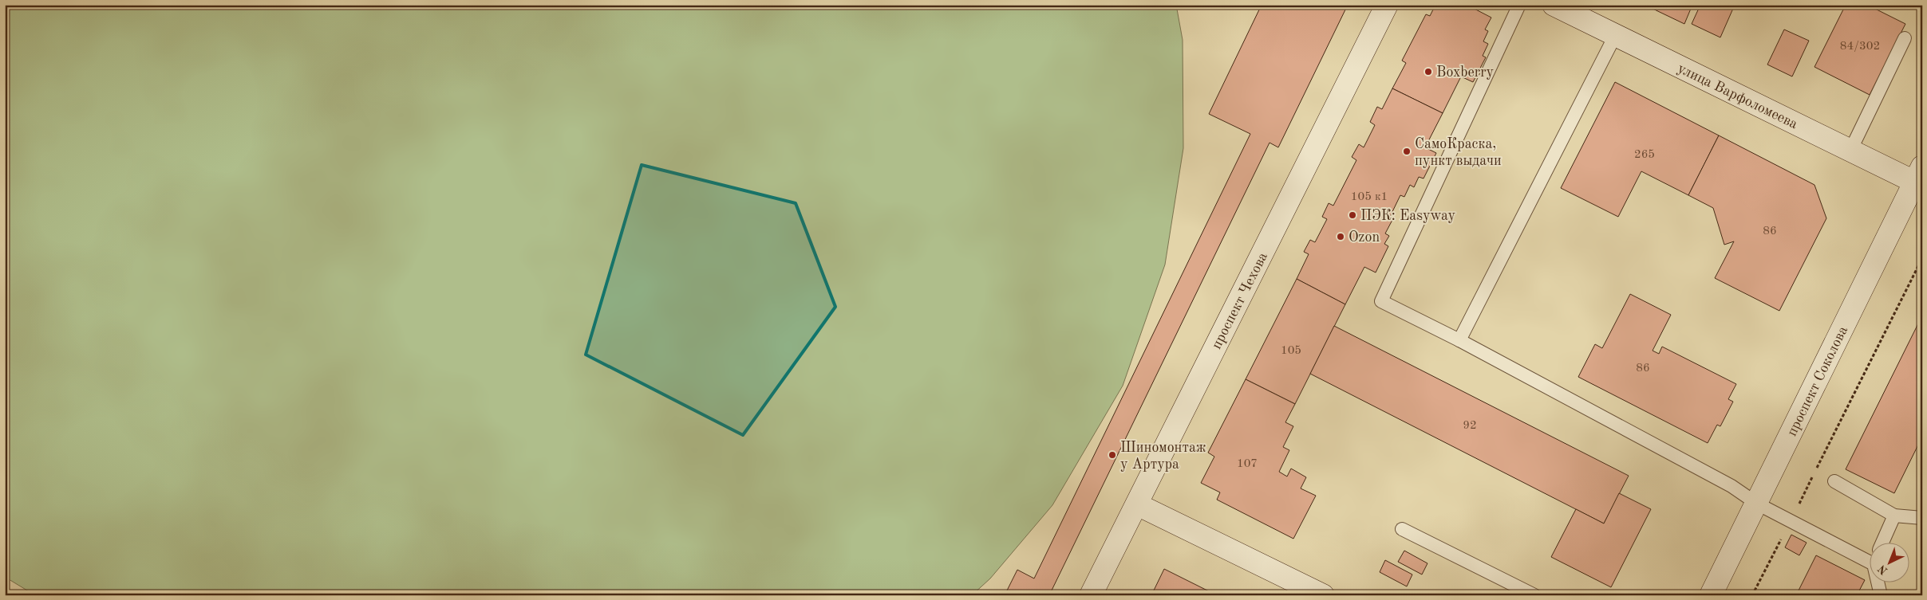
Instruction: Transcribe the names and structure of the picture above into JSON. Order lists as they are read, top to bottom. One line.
{"streets":{"main road":["улица Варфоломеева","проспект Чехова","проспект Соколова"]},"crossings":[["улица Варфоломеева","проспект Соколова"]],"places":["Boxberry","СамоКраска, пункт выдачи","ПЭК: Easyway","Ozon","Шиномонтаж у Артура"],"house_numbers":["84/302","265","105 к1","86","105","86","92","107"],"north":"bottom left"}
